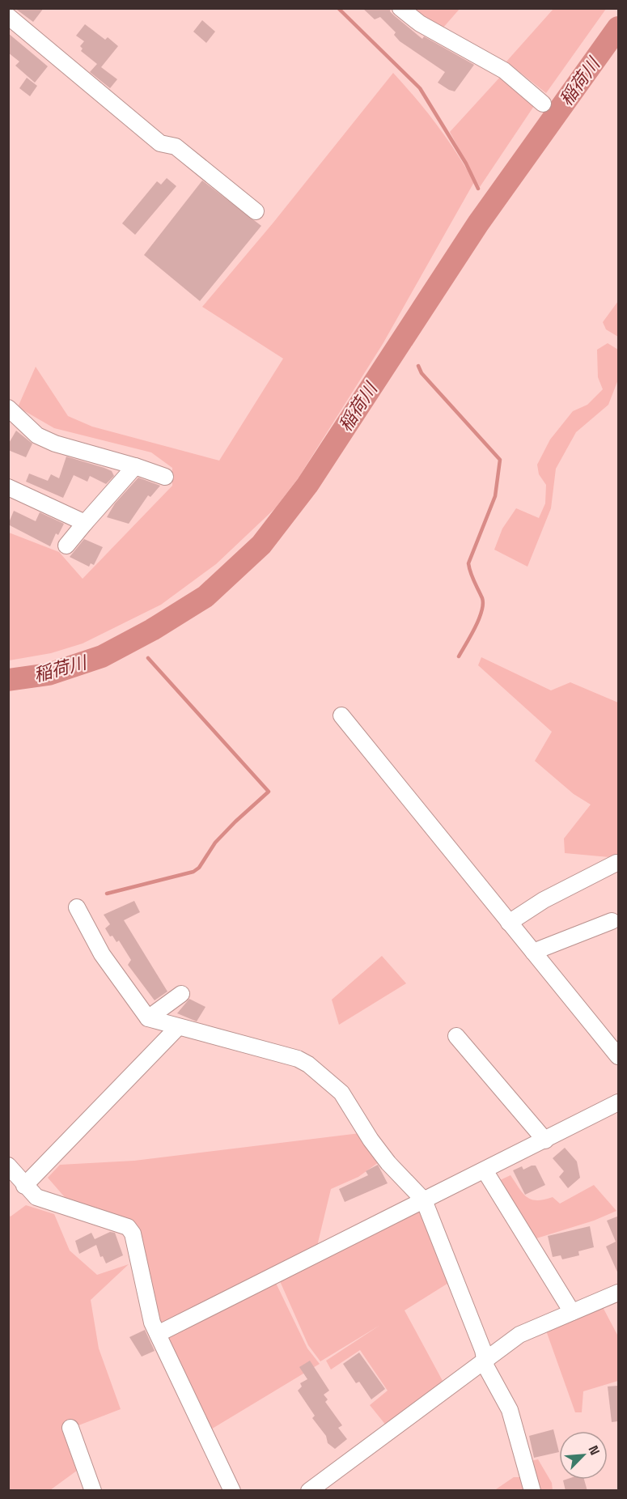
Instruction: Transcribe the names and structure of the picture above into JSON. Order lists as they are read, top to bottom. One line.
{"water":["稲荷川"],"north":"top right"}
